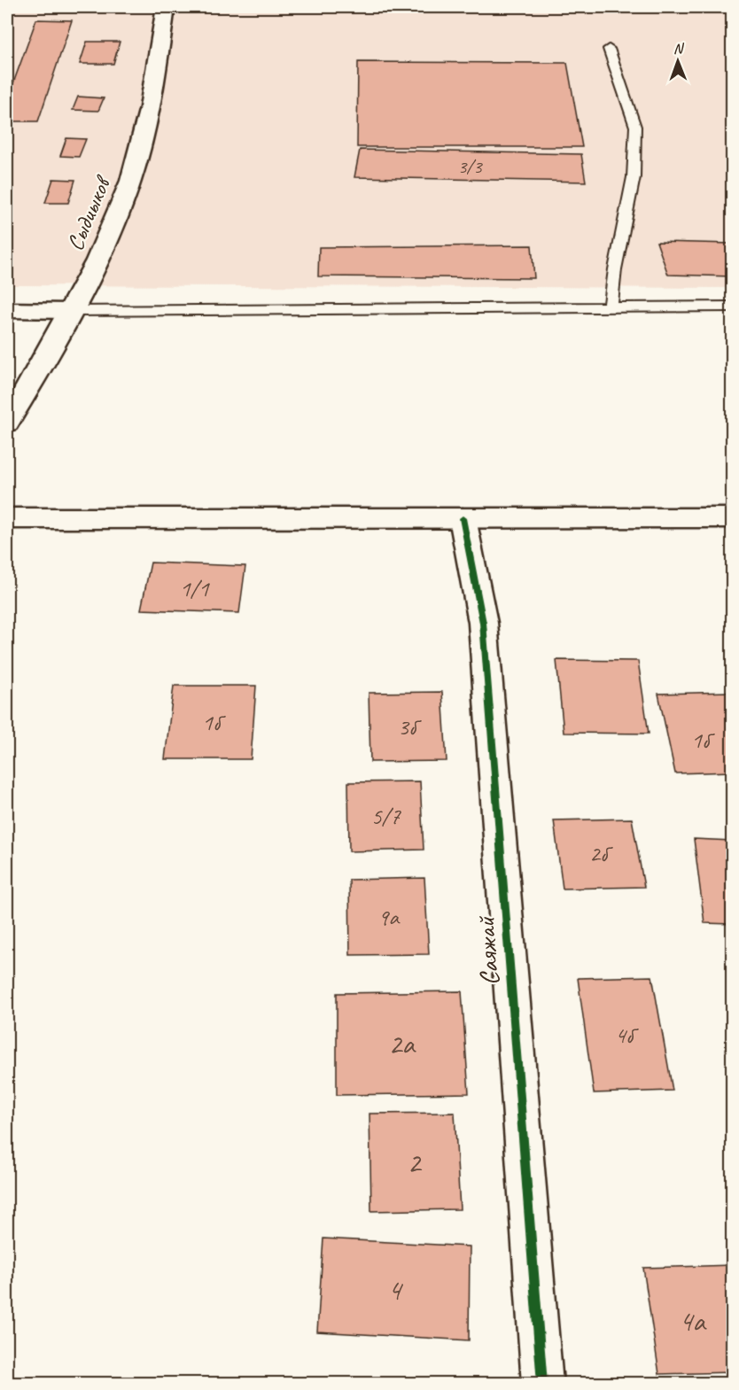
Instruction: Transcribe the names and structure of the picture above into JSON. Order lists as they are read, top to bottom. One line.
{"streets":{"main road":["Сыдиыков","Саяжай"]},"house_numbers":["3/3","1/1","1б","3б","1б","5/7","2б","9а","4б","2а","2","4","4а"],"north":"top"}
